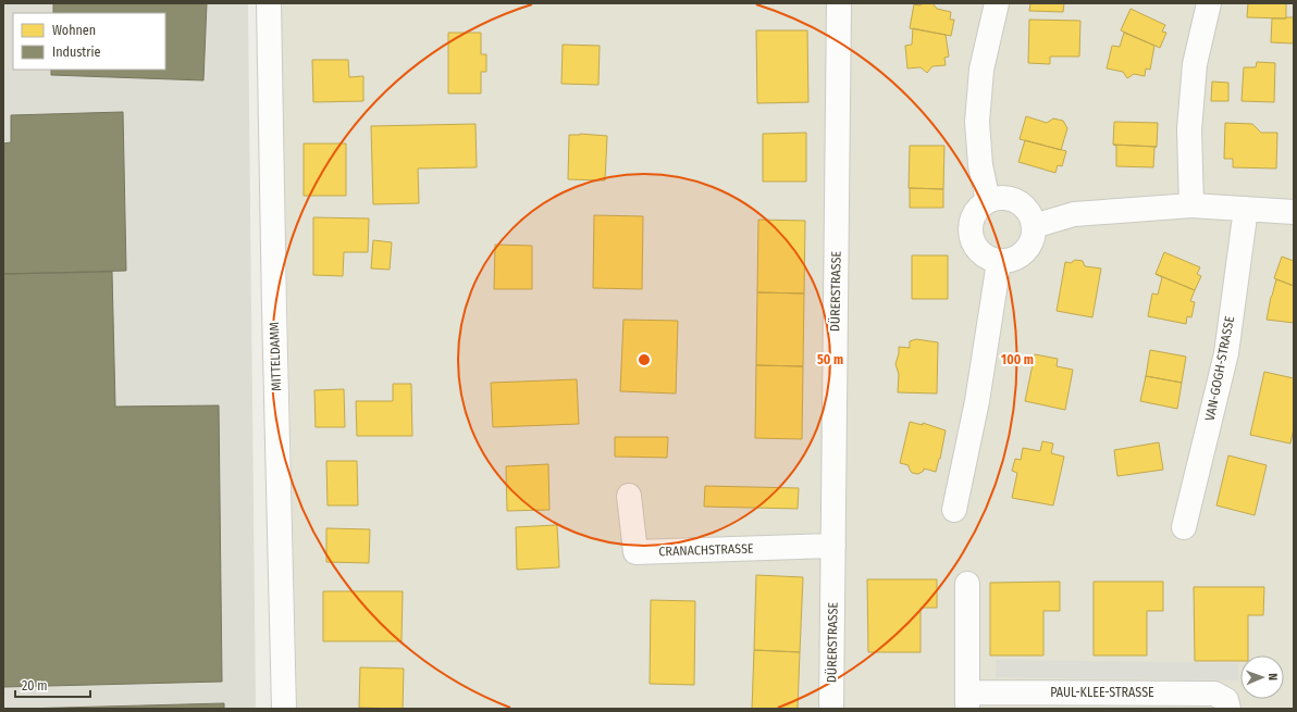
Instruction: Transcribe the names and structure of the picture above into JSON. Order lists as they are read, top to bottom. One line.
{"streets":{"street":["DÜRERSTRASSE","MITTELDAMM","VAN-GOGH-STRASSE","CRANACHSTRASSE","PAUL-KLEE-STRASSE"]},"crossings":[["DÜRERSTRASSE","CRANACHSTRASSE"]],"legend":["Wohnen","Industrie"],"scale_bar":"20 m","north":"right","rings":["50 m","100 m"]}
